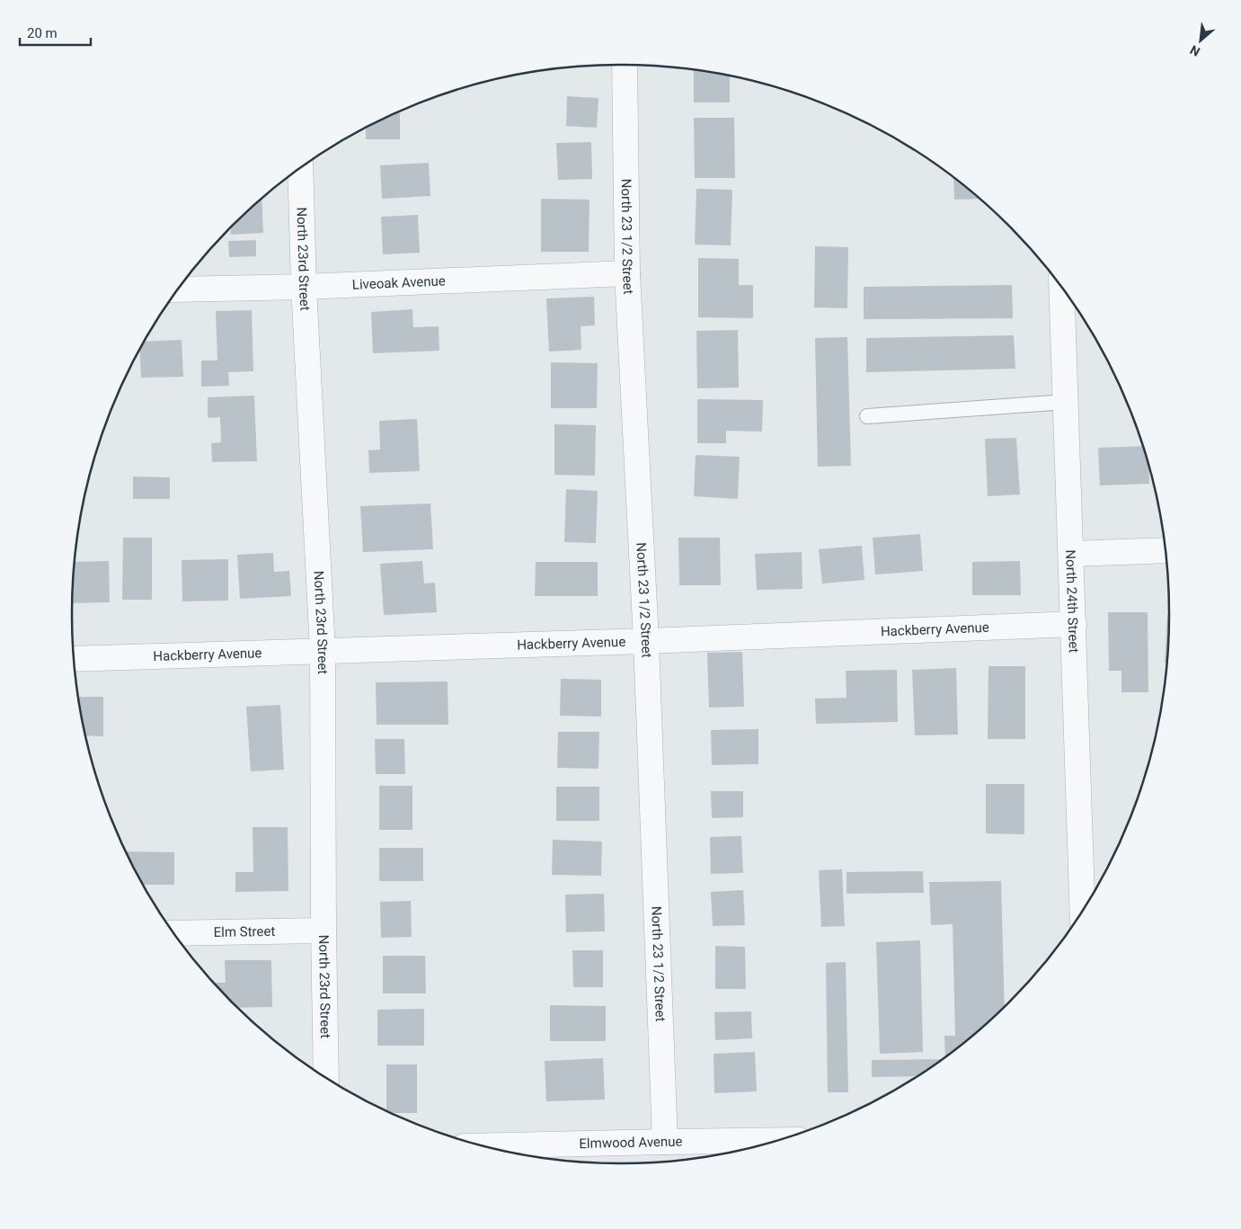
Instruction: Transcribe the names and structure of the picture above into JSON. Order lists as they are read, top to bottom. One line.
{"streets":{"street":["North 23 1/2 Street","North 23rd Street","Liveoak Avenue","North 24th Street","Hackberry Avenue","Elm Street","Elmwood Avenue"]},"crossings":[["North 23 1/2 Street","Liveoak Avenue"],["North 23 1/2 Street","Hackberry Avenue"],["North 23 1/2 Street","Elmwood Avenue"],["North 23rd Street","Liveoak Avenue"],["North 23rd Street","Hackberry Avenue"],["North 23rd Street","Elm Street"],["North 24th Street","Hackberry Avenue"]],"scale_bar":"20 m","north":"bottom left"}
